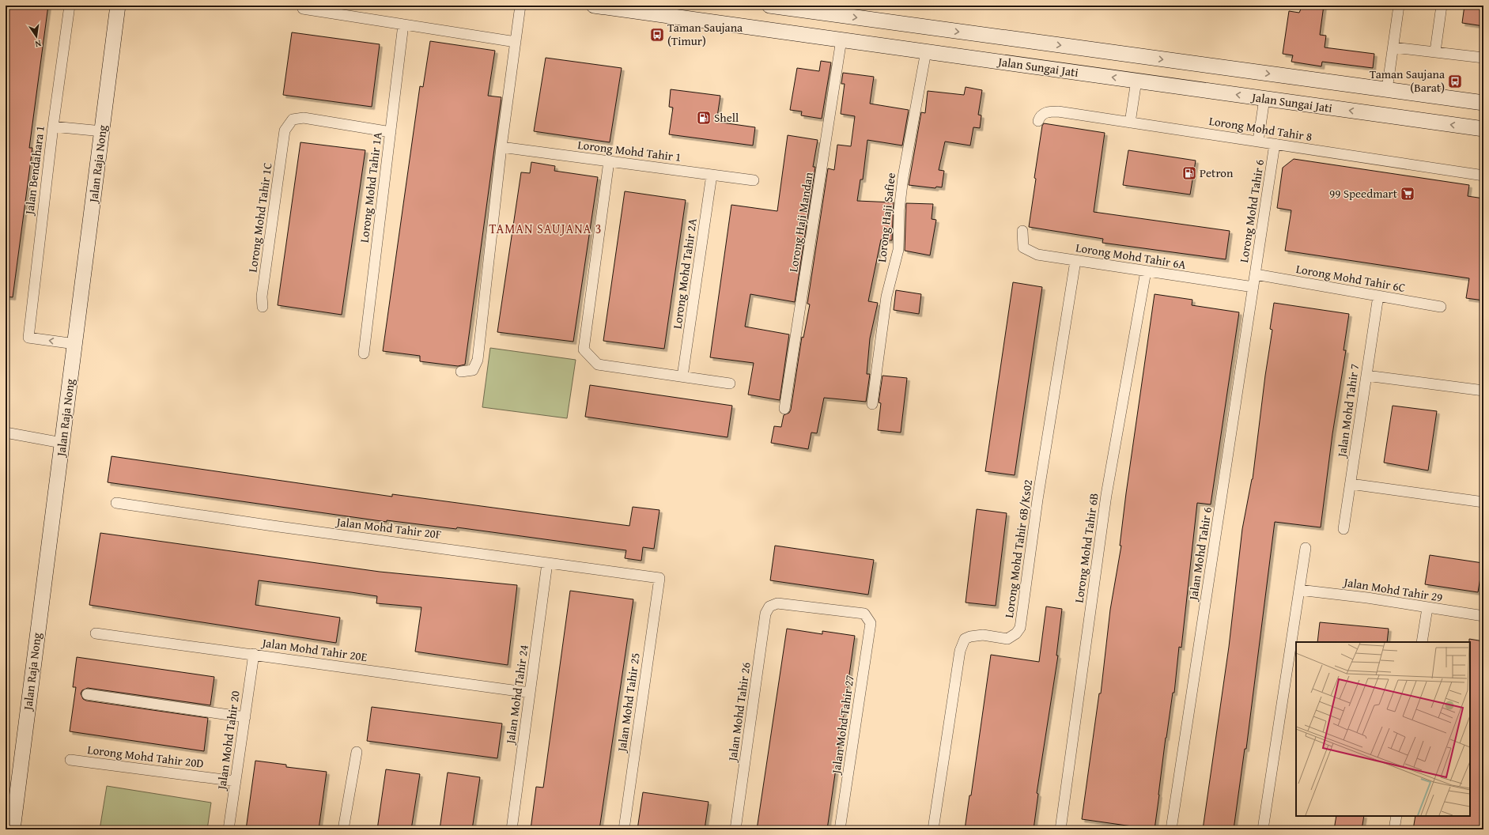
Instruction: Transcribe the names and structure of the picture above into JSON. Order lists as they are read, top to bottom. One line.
{"streets":{"main road":["Jalan Sungai Jati","Jalan Raja Nong"],"street":["Lorong Mohd Tahir 8","Lorong Mohd Tahir 1","Jalan Bendahara 1","Lorong Mohd Tahir 1A","Lorong Mohd Tahir 6","Lorong Mohd Tahir 1C","Lorong Haji Safiee","Lorong Haji Mandan","Lorong Mohd Tahir 6A","Lorong Mohd Tahir 2A","Lorong Mohd Tahir 6C","Jalan Mohd Tahir 7","Jalan Mohd Tahir 20F","Lorong Mohd Tahir 6B","Lorong Mohd Tahir 6B/Ks02","Jalan Mohd Tahir 6","Jalan Mohd Tahir 29","Jalan Mohd Tahir 20E","Jalan Mohd Tahir 24","Jalan Mohd Tahir 25","Jalan Mohd Tahir 26","Jalan Mohd Tahir 27","Jalan Mohd Tahir 20","Lorong Mohd Tahir 20D"]},"crossings":[["Jalan Sungai Jati","Lorong Haji Safiee"],["Jalan Sungai Jati","Lorong Haji Mandan"],["Lorong Mohd Tahir 8","Lorong Mohd Tahir 6"],["Lorong Mohd Tahir 1","Lorong Mohd Tahir 2A"],["Jalan Raja Nong","Jalan Bendahara 1"],["Lorong Mohd Tahir 1A","Lorong Mohd Tahir 1C"],["Lorong Mohd Tahir 6","Lorong Mohd Tahir 6A"],["Lorong Mohd Tahir 6","Lorong Mohd Tahir 6C"],["Lorong Mohd Tahir 6","Jalan Mohd Tahir 6"],["Lorong Mohd Tahir 6A","Lorong Mohd Tahir 6C"],["Lorong Mohd Tahir 6A","Lorong Mohd Tahir 6B"],["Lorong Mohd Tahir 6A","Lorong Mohd Tahir 6B/Ks02"],["Lorong Mohd Tahir 6A","Jalan Mohd Tahir 6"],["Lorong Mohd Tahir 6C","Jalan Mohd Tahir 7"],["Lorong Mohd Tahir 6C","Jalan Mohd Tahir 6"],["Jalan Mohd Tahir 20F","Jalan Mohd Tahir 24"],["Jalan Mohd Tahir 20F","Jalan Mohd Tahir 25"],["Jalan Mohd Tahir 20E","Jalan Mohd Tahir 24"],["Jalan Mohd Tahir 20E","Jalan Mohd Tahir 20"],["Jalan Mohd Tahir 26","Jalan Mohd Tahir 27"],["Jalan Mohd Tahir 20","Lorong Mohd Tahir 20D"]],"one_way":["Jalan Bendahara 1"],"districts":["TAMAN SAUJANA 3"],"places":{"bus stop":["Taman Saujana (Timur)","Taman Saujana (Barat)"],"fuel station":["Shell","Petron"],"supermarket":["99 Speedmart"]},"north":"bottom"}
